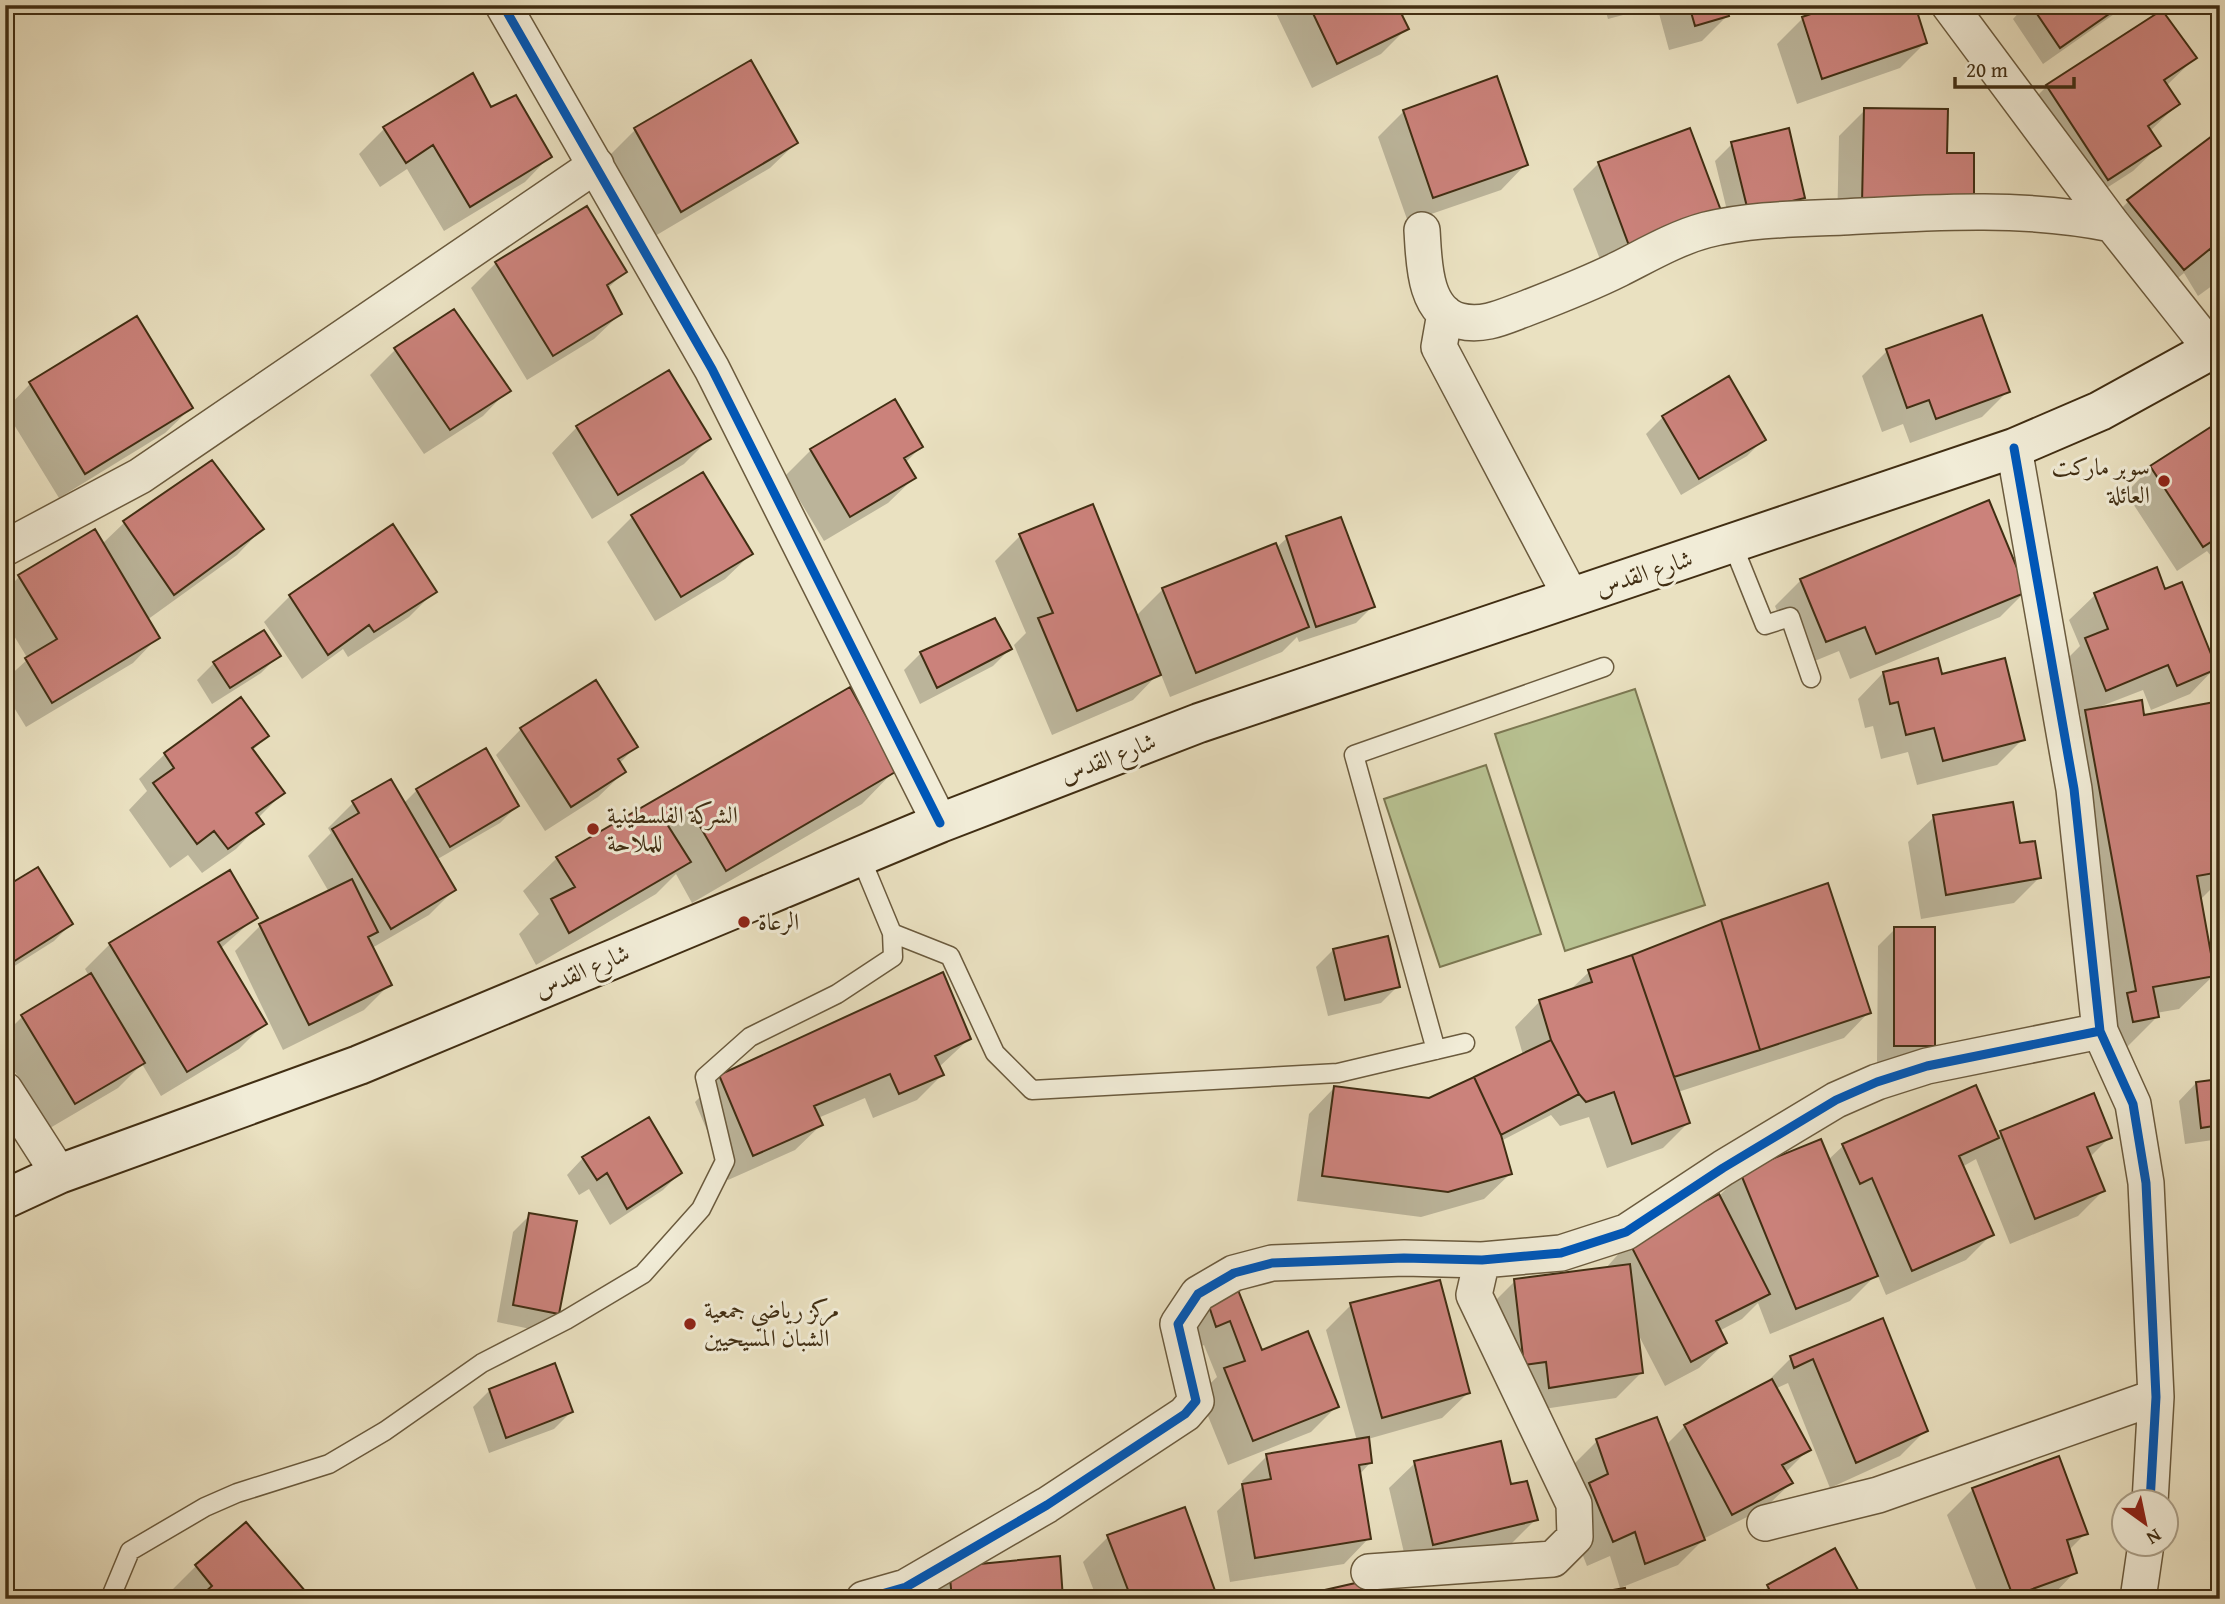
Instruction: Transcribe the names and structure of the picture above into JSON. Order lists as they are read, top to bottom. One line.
{"streets":{"main road":["شارع القدس"]},"places":["سوبر ماركت العائلة","الشركة الفلسطينية للملاحة","الرعاة","مركز رياضي جمعية الشبان المسيحيين"],"scale_bar":"20 m","north":"bottom right"}
